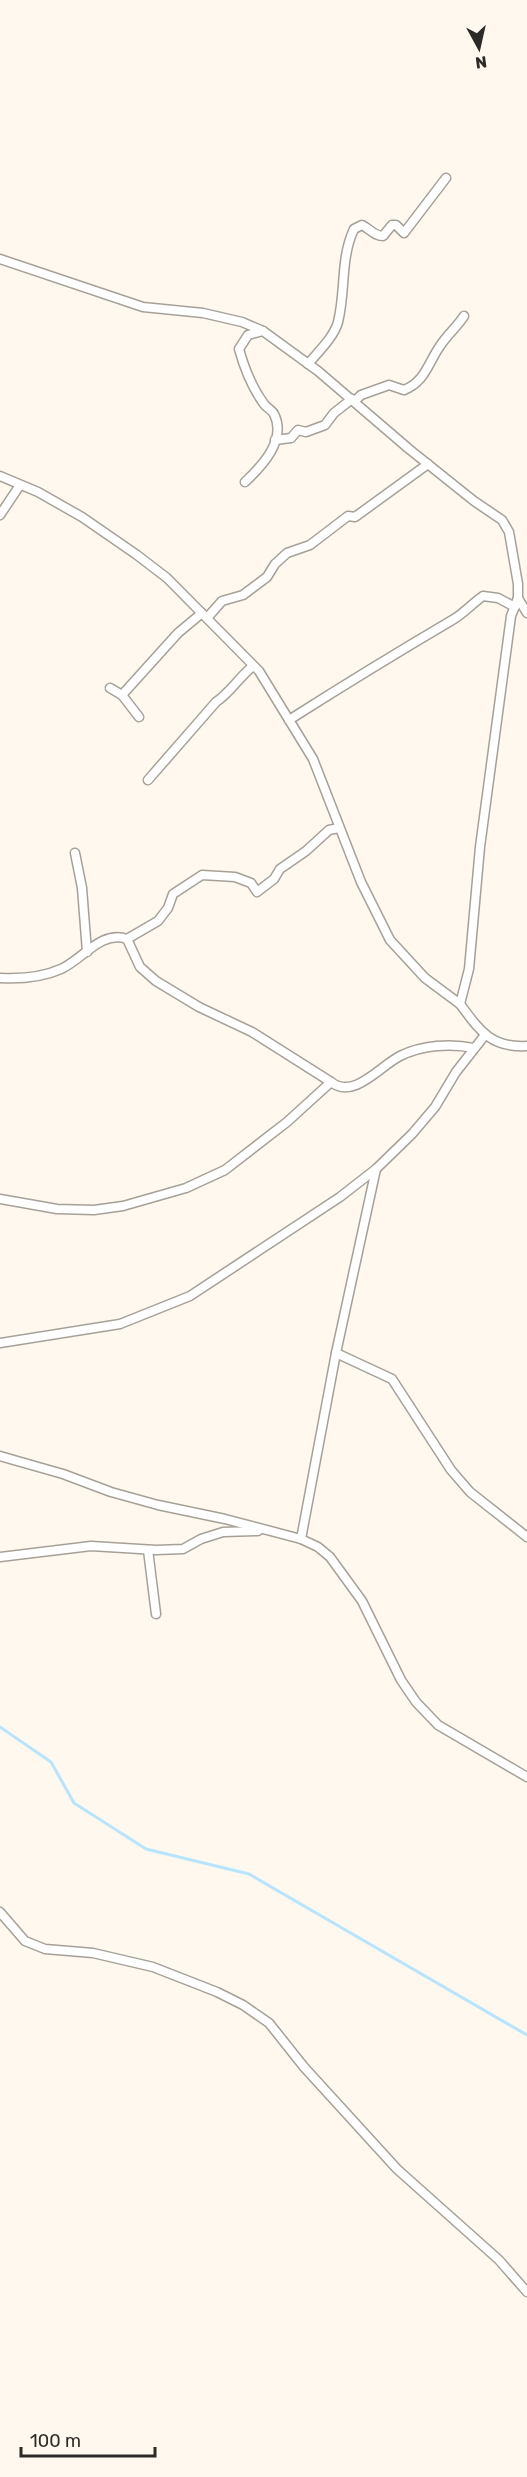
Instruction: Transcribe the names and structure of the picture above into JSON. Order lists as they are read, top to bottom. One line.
{"scale_bar":"100 m","north":"bottom"}
